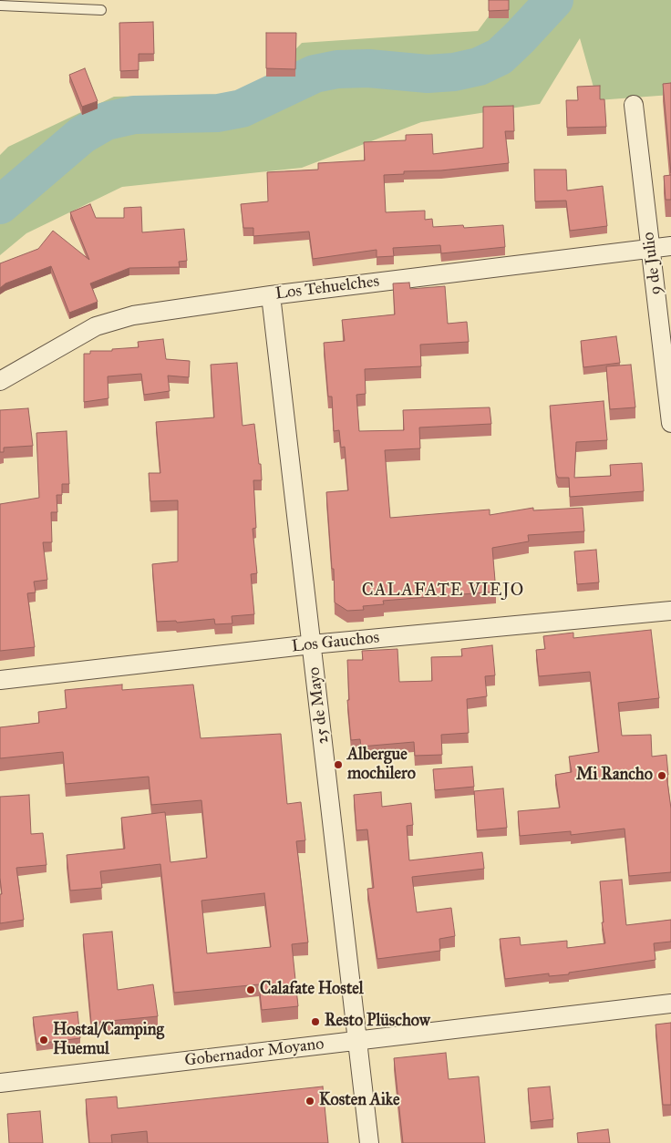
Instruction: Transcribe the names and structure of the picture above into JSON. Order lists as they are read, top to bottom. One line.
{"streets":{"street":["9 de Julio","Los Tehuelches","Los Gauchos","25 de Mayo","Gobernador Moyano"]},"crossings":[["9 de Julio","Los Tehuelches"],["Los Tehuelches","25 de Mayo"],["Los Gauchos","25 de Mayo"],["25 de Mayo","Gobernador Moyano"]],"districts":["CALAFATE VIEJO"],"places":["Albergue mochilero","Mi Rancho","Calafate Hostel","Resto Plüschow","Hostal/Camping Huemul","Kosten Aike"]}
